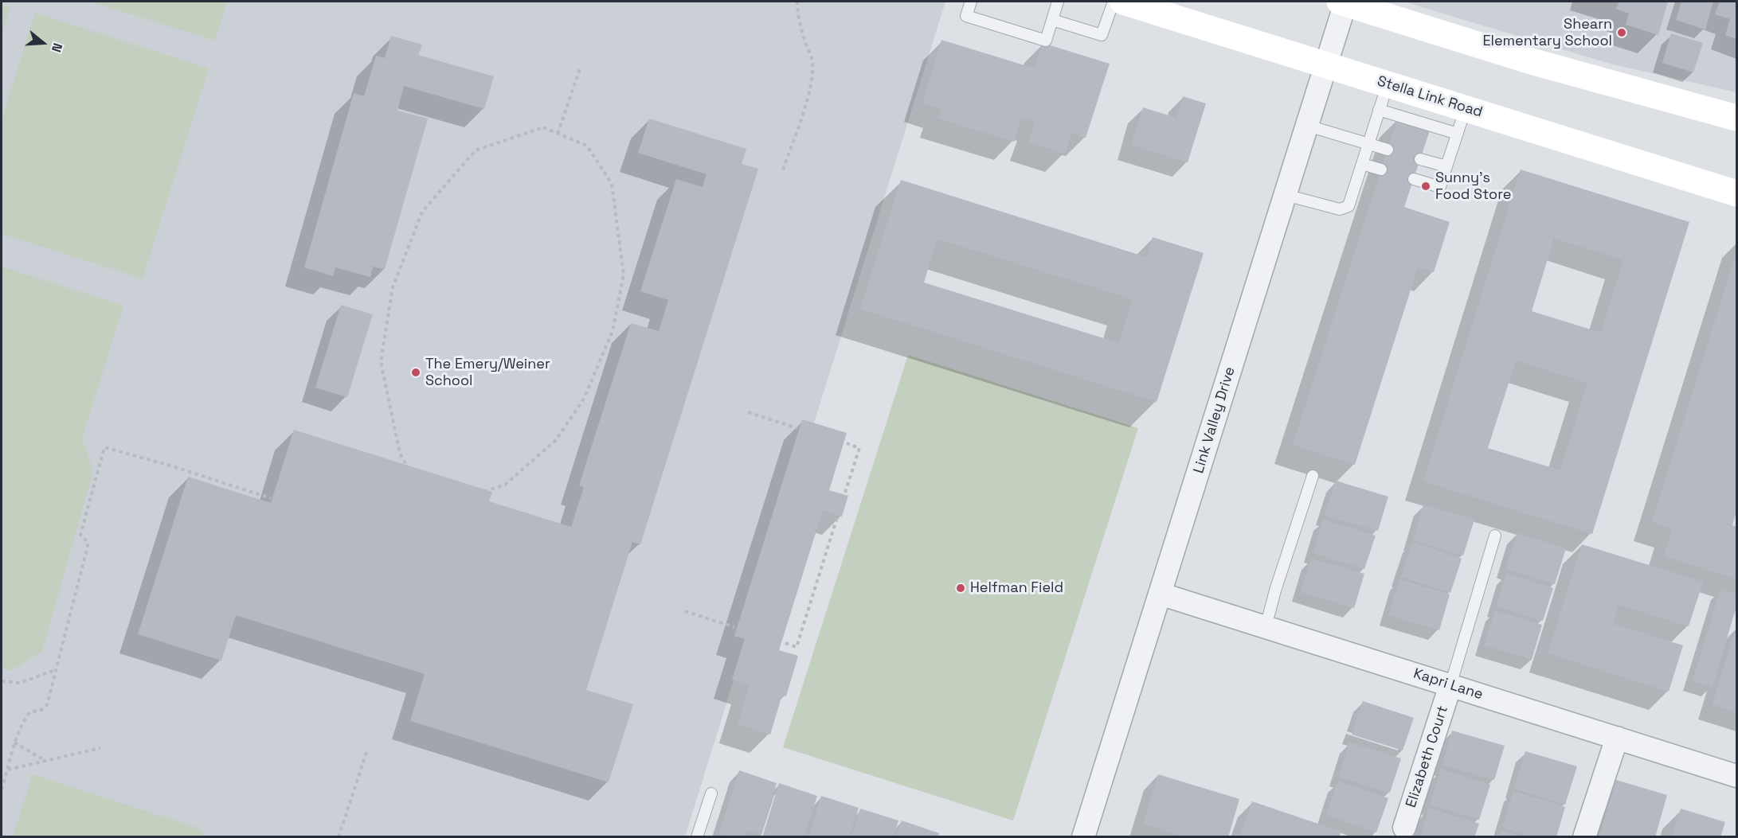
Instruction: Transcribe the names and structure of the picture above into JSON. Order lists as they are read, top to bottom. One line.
{"streets":{"main road":["Stella Link Road"],"street":["Link Valley Drive","Kapri Lane","Elizabeth Court"]},"crossings":[["Stella Link Road","Link Valley Drive"],["Link Valley Drive","Kapri Lane"],["Kapri Lane","Elizabeth Court"]],"places":["Shearn Elementary School","Sunny's Food Store","The Emery/Weiner School","Helfman Field"],"north":"right"}
